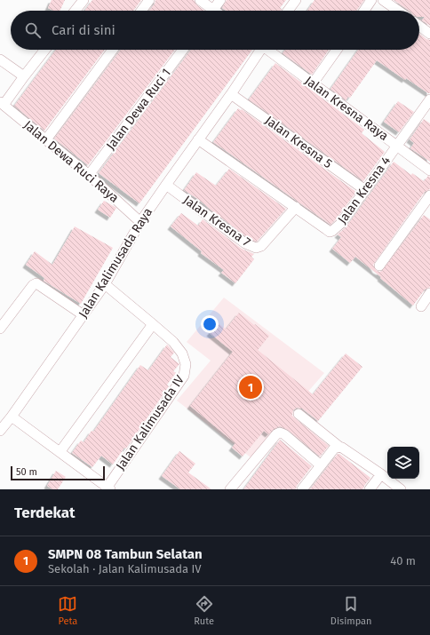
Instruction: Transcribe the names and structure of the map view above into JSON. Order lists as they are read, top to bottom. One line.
{"streets":{"street":["Jalan Kresna Raya","Jalan Dewa Ruci 1","Jalan Kresna 5","Jalan Dewa Ruci Raya","Jalan Kresna 4","Jalan Kresna 7","Jalan Kalimusada Raya","Jalan Kalimusada IV"]},"crossings":[["Jalan Kresna Raya","Jalan Kresna 4"],["Jalan Dewa Ruci 1","Jalan Dewa Ruci Raya"],["Jalan Kresna 5","Jalan Kresna 4"],["Jalan Kresna 5","Jalan Kalimusada Raya"],["Jalan Dewa Ruci Raya","Jalan Kalimusada Raya"],["Jalan Kresna 4","Jalan Kresna 7"],["Jalan Kresna 7","Jalan Kalimusada Raya"],["Jalan Kalimusada Raya","Jalan Kalimusada IV"]],"scale_bar":"50 m","page":{"search":"Cari di sini","pins":"1","scale":"50 m","heading":"Terdekat","list":[{"mark":"1","name":"SMPN 08 Tambun Selatan","note":"Sekolah · Jalan Kalimusada IV","value":"40 m"}],"nav":["Peta","Rute","Disimpan"]}}
